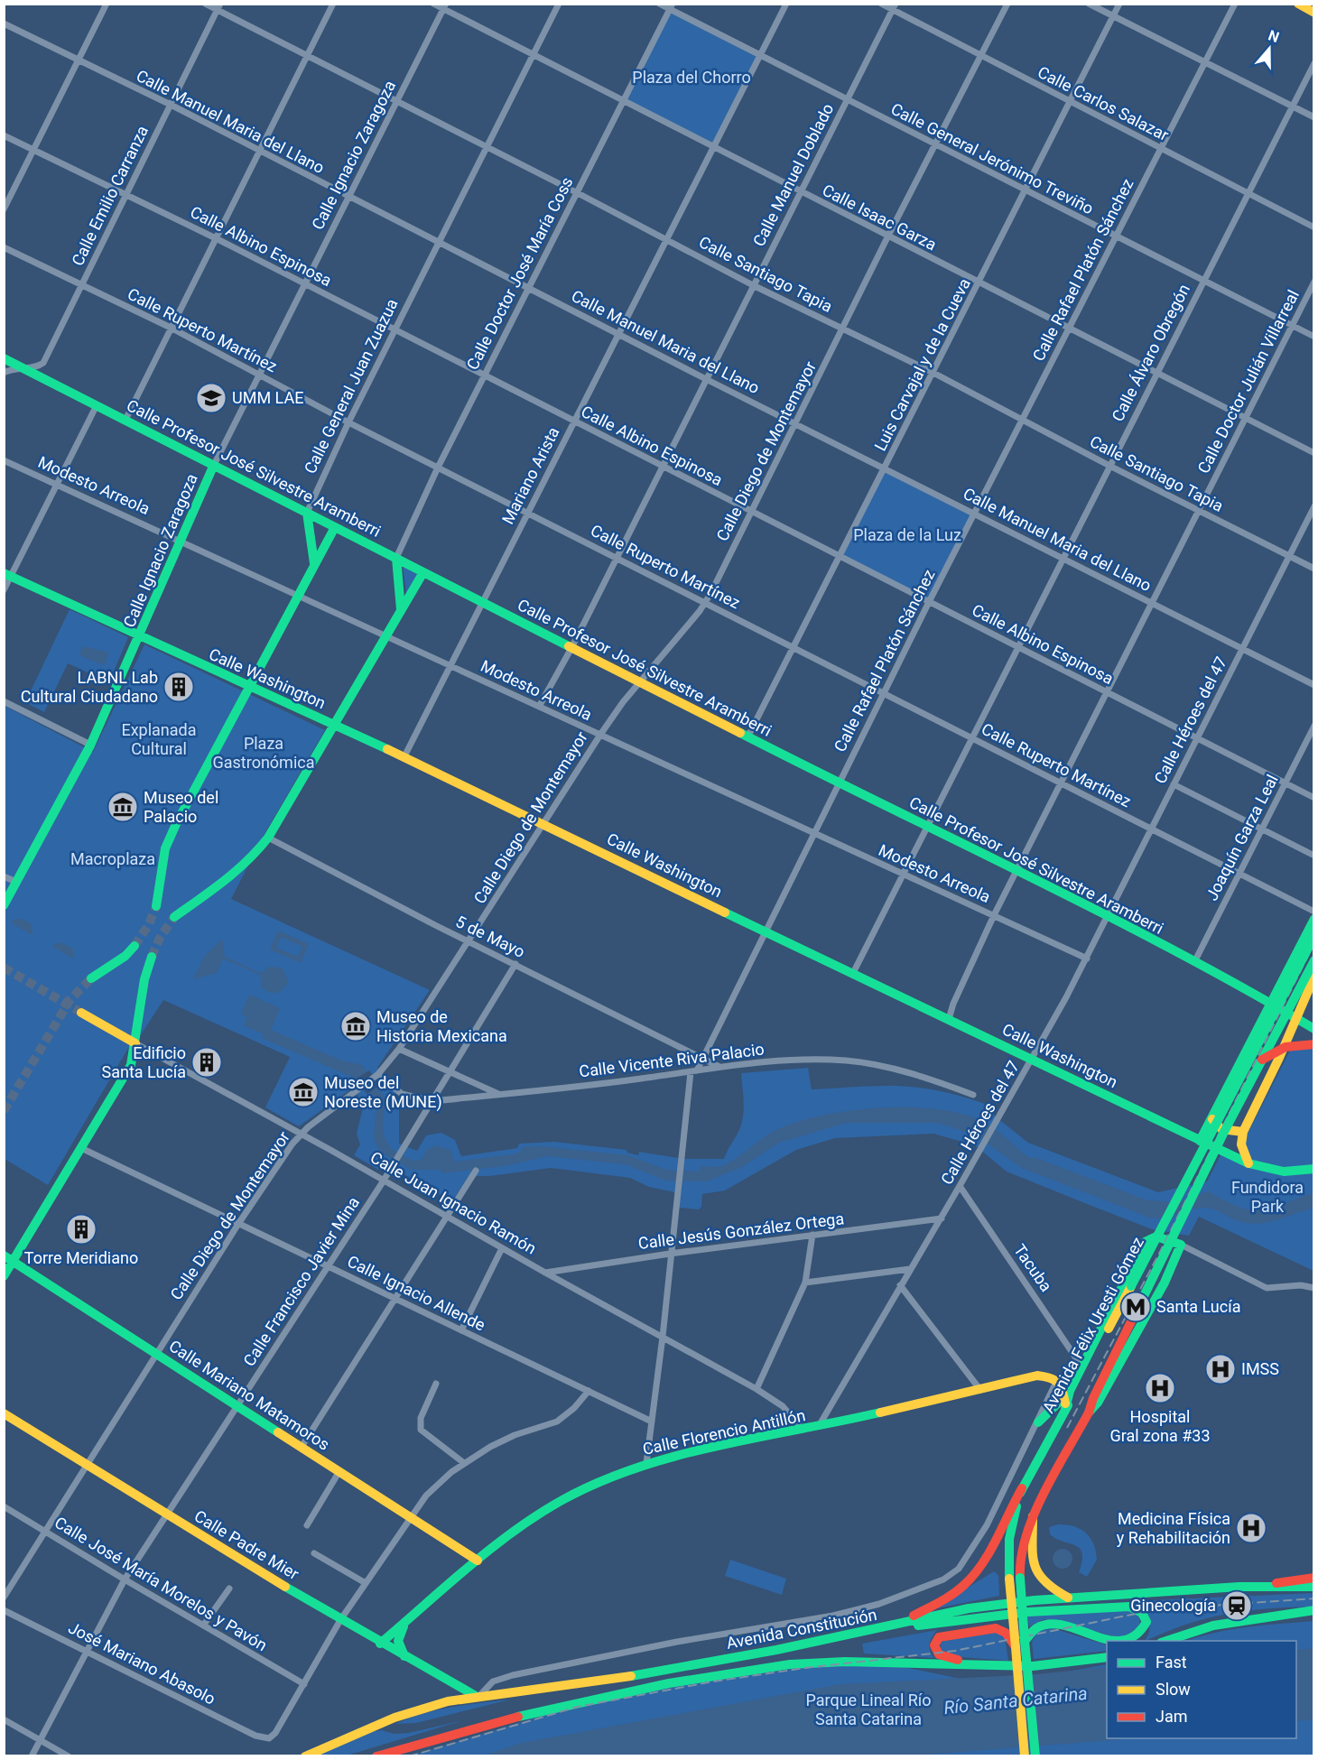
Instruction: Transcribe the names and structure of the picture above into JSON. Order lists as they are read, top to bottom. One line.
{"streets":{"main road":["Calle Ignacio Zaragoza","Calle Profesor José Silvestre Aramberri","Calle Washington","Calle Juan Ignacio Ramón","Avenida Félix Uresti Gómez","Calle Mariano Matamoros","Calle Florencio Antillón","Calle Padre Mier","Avenida Constitución"],"street":["Calle Carlos Salazar","Calle Manuel Maria del Llano","Calle General Jerónimo Treviño","Calle Manuel Doblado","Calle Emilio Carranza","Calle Isaac Garza","Calle Albino Espinosa","Calle Rafael Platón Sánchez","Calle Doctor José María Coss","Calle Santiago Tapia","Calle Ruperto Martínez","Calle Álvaro Obregón","Luis Carvajal y de la Cueva","Calle Doctor Julián Villarreal","Calle General Juan Zuazua","Calle Diego de Montemayor","Mariano Arista","Modesto Arreola","Calle Héroes del 47","Joaquín Garza Leal","5 de Mayo","Calle Vicente Riva Palacio","Calle Jesús González Ortega","Tacuba","Calle Francisco Javier Mina","Calle Ignacio Allende","Calle José María Morelos y Pavón","José Mariano Abasolo"]},"crossings":[["Calle Carlos Salazar","Calle Manuel Doblado"],["Calle Carlos Salazar","Calle Rafael Platón Sánchez"],["Calle Carlos Salazar","Calle Álvaro Obregón"],["Calle Carlos Salazar","Luis Carvajal y de la Cueva"],["Calle Carlos Salazar","Calle Diego de Montemayor"],["Calle Manuel Maria del Llano","Calle Ignacio Zaragoza"],["Calle Manuel Maria del Llano","Calle Manuel Doblado"],["Calle Manuel Maria del Llano","Calle Emilio Carranza"],["Calle Manuel Maria del Llano","Calle Rafael Platón Sánchez"],["Calle Manuel Maria del Llano","Calle Doctor José María Coss"],["Calle Manuel Maria del Llano","Calle Álvaro Obregón"],["Calle Manuel Maria del Llano","Luis Carvajal y de la Cueva"],["Calle Manuel Maria del Llano","Calle Doctor Julián Villarreal"],["Calle Manuel Maria del Llano","Calle General Juan Zuazua"],["Calle Manuel Maria del Llano","Calle Diego de Montemayor"],["Calle Manuel Maria del Llano","Mariano Arista"],["Calle Manuel Maria del Llano","Calle Héroes del 47"],["Calle Ignacio Zaragoza","Calle Isaac Garza"],["Calle Ignacio Zaragoza","Calle Albino Espinosa"],["Calle Ignacio Zaragoza","Calle Santiago Tapia"],["Calle Ignacio Zaragoza","Calle Ruperto Martínez"],["Calle Ignacio Zaragoza","Calle Profesor José Silvestre Aramberri"],["Calle Ignacio Zaragoza","Modesto Arreola"],["Calle Ignacio Zaragoza","Calle Washington"],["Calle General Jerónimo Treviño","Calle Manuel Doblado"],["Calle General Jerónimo Treviño","Calle Rafael Platón Sánchez"],["Calle General Jerónimo Treviño","Calle Doctor José María Coss"],["Calle General Jerónimo Treviño","Calle Álvaro Obregón"],["Calle General Jerónimo Treviño","Luis Carvajal y de la Cueva"],["Calle General Jerónimo Treviño","Calle Doctor Julián Villarreal"],["Calle General Jerónimo Treviño","Calle Diego de Montemayor"],["Calle General Jerónimo Treviño","Mariano Arista"],["Calle Manuel Doblado","Calle Isaac Garza"],["Calle Manuel Doblado","Calle Albino Espinosa"],["Calle Manuel Doblado","Calle Santiago Tapia"],["Calle Manuel Doblado","Calle Ruperto Martínez"],["Calle Manuel Doblado","Calle Profesor José Silvestre Aramberri"],["Calle Manuel Doblado","Modesto Arreola"],["Calle Emilio Carranza","Calle Albino Espinosa"],["Calle Emilio Carranza","Calle Santiago Tapia"],["Calle Emilio Carranza","Calle Ruperto Martínez"],["Calle Emilio Carranza","Calle Profesor José Silvestre Aramberri"],["Calle Isaac Garza","Calle Rafael Platón Sánchez"],["Calle Isaac Garza","Calle Doctor José María Coss"],["Calle Isaac Garza","Calle Álvaro Obregón"],["Calle Isaac Garza","Luis Carvajal y de la Cueva"],["Calle Isaac Garza","Calle Doctor Julián Villarreal"],["Calle Isaac Garza","Calle General Juan Zuazua"],["Calle Isaac Garza","Calle Diego de Montemayor"],["Calle Isaac Garza","Mariano Arista"],["Calle Albino Espinosa","Calle Rafael Platón Sánchez"],["Calle Albino Espinosa","Calle Doctor José María Coss"],["Calle Albino Espinosa","Calle Álvaro Obregón"],["Calle Albino Espinosa","Luis Carvajal y de la Cueva"],["Calle Albino Espinosa","Calle Doctor Julián Villarreal"],["Calle Albino Espinosa","Calle General Juan Zuazua"],["Calle Albino Espinosa","Calle Diego de Montemayor"],["Calle Albino Espinosa","Mariano Arista"],["Calle Albino Espinosa","Calle Héroes del 47"],["Calle Albino Espinosa","Joaquín Garza Leal"],["Calle Rafael Platón Sánchez","Calle Santiago Tapia"],["Calle Rafael Platón Sánchez","Calle Ruperto Martínez"],["Calle Rafael Platón Sánchez","Calle Profesor José Silvestre Aramberri"],["Calle Rafael Platón Sánchez","Modesto Arreola"],["Calle Rafael Platón Sánchez","Calle Washington"],["Calle Rafael Platón Sánchez","5 de Mayo"],["Calle Rafael Platón Sánchez","Calle Vicente Riva Palacio"],["Calle Rafael Platón Sánchez","Calle Juan Ignacio Ramón"],["Calle Rafael Platón Sánchez","Calle Jesús González Ortega"],["Calle Rafael Platón Sánchez","Calle Ignacio Allende"],["Calle Rafael Platón Sánchez","Calle Florencio Antillón"],["Calle Doctor José María Coss","Calle Santiago Tapia"],["Calle Doctor José María Coss","Calle Ruperto Martínez"],["Calle Doctor José María Coss","Calle Profesor José Silvestre Aramberri"],["Calle Santiago Tapia","Calle Álvaro Obregón"],["Calle Santiago Tapia","Luis Carvajal y de la Cueva"],["Calle Santiago Tapia","Calle Doctor Julián Villarreal"],["Calle Santiago Tapia","Calle General Juan Zuazua"],["Calle Santiago Tapia","Calle Diego de Montemayor"],["Calle Santiago Tapia","Mariano Arista"],["Calle Santiago Tapia","Calle Héroes del 47"],["Calle Ruperto Martínez","Calle Álvaro Obregón"],["Calle Ruperto Martínez","Luis Carvajal y de la Cueva"],["Calle Ruperto Martínez","Calle Doctor Julián Villarreal"],["Calle Ruperto Martínez","Calle General Juan Zuazua"],["Calle Ruperto Martínez","Calle Diego de Montemayor"],["Calle Ruperto Martínez","Mariano Arista"],["Calle Ruperto Martínez","Calle Héroes del 47"],["Calle Ruperto Martínez","Joaquín Garza Leal"],["Calle Álvaro Obregón","Calle Profesor José Silvestre Aramberri"],["Calle Álvaro Obregón","Modesto Arreola"],["Calle Álvaro Obregón","Calle Washington"],["Luis Carvajal y de la Cueva","Calle Profesor José Silvestre Aramberri"],["Calle Doctor Julián Villarreal","Calle Profesor José Silvestre Aramberri"],["Calle Doctor Julián Villarreal","Modesto Arreola"],["Calle Doctor Julián Villarreal","Calle Washington"],["Calle General Juan Zuazua","Calle Profesor José Silvestre Aramberri"],["Calle Diego de Montemayor","Calle Profesor José Silvestre Aramberri"],["Calle Diego de Montemayor","Modesto Arreola"],["Calle Diego de Montemayor","Calle Washington"],["Calle Diego de Montemayor","5 de Mayo"],["Calle Diego de Montemayor","Calle Vicente Riva Palacio"],["Calle Diego de Montemayor","Calle Juan Ignacio Ramón"],["Calle Diego de Montemayor","Calle Ignacio Allende"],["Calle Diego de Montemayor","Calle Mariano Matamoros"],["Calle Diego de Montemayor","Calle Padre Mier"],["Calle Diego de Montemayor","Calle José María Morelos y Pavón"],["Calle Profesor José Silvestre Aramberri","Mariano Arista"],["Calle Profesor José Silvestre Aramberri","Calle Héroes del 47"],["Calle Profesor José Silvestre Aramberri","Joaquín Garza Leal"],["Mariano Arista","Modesto Arreola"],["Mariano Arista","Calle Washington"],["Modesto Arreola","Calle Héroes del 47"],["Calle Washington","Calle Héroes del 47"],["Calle Héroes del 47","Calle Jesús González Ortega"],["Calle Héroes del 47","Tacuba"],["Calle Héroes del 47","Calle Florencio Antillón"],["5 de Mayo","Calle Vicente Riva Palacio"],["5 de Mayo","Calle Francisco Javier Mina"],["Calle Vicente Riva Palacio","Calle Francisco Javier Mina"],["Calle Juan Ignacio Ramón","Calle Jesús González Ortega"],["Calle Juan Ignacio Ramón","Calle Francisco Javier Mina"],["Calle Juan Ignacio Ramón","Calle Florencio Antillón"],["Calle Francisco Javier Mina","Calle Ignacio Allende"],["Calle Francisco Javier Mina","Calle Mariano Matamoros"],["Calle Francisco Javier Mina","Calle Padre Mier"],["Calle Francisco Javier Mina","Calle José María Morelos y Pavón"],["Calle Francisco Javier Mina","José Mariano Abasolo"],["Calle Mariano Matamoros","Calle Florencio Antillón"],["Calle Florencio Antillón","Calle Padre Mier"],["Calle Padre Mier","Avenida Constitución"],["Calle José María Morelos y Pavón","José Mariano Abasolo"]],"water":["Río Santa Catarina"],"parks":["Plaza del Chorro","Plaza de la Luz","Explanada Cultural","Plaza Gastronómica","Macroplaza","Fundidora Park","Parque Lineal Río Santa Catarina"],"places":{"school or university":["UMM LAE"],"building":["LABNL Lab Cultural Ciudadano","Edificio Santa Lucía","Torre Meridiano"],"museum":["Museo del Palacio","Museo de Historia Mexicana","Museo del Noreste (MUNE)"],"metro station":["Santa Lucía"],"hospital":["IMSS","Hospital Gral zona #33","Medicina Física y Rehabilitación"],"station":["Ginecología"]},"legend":["Fast","Slow","Jam"],"north":"top"}
